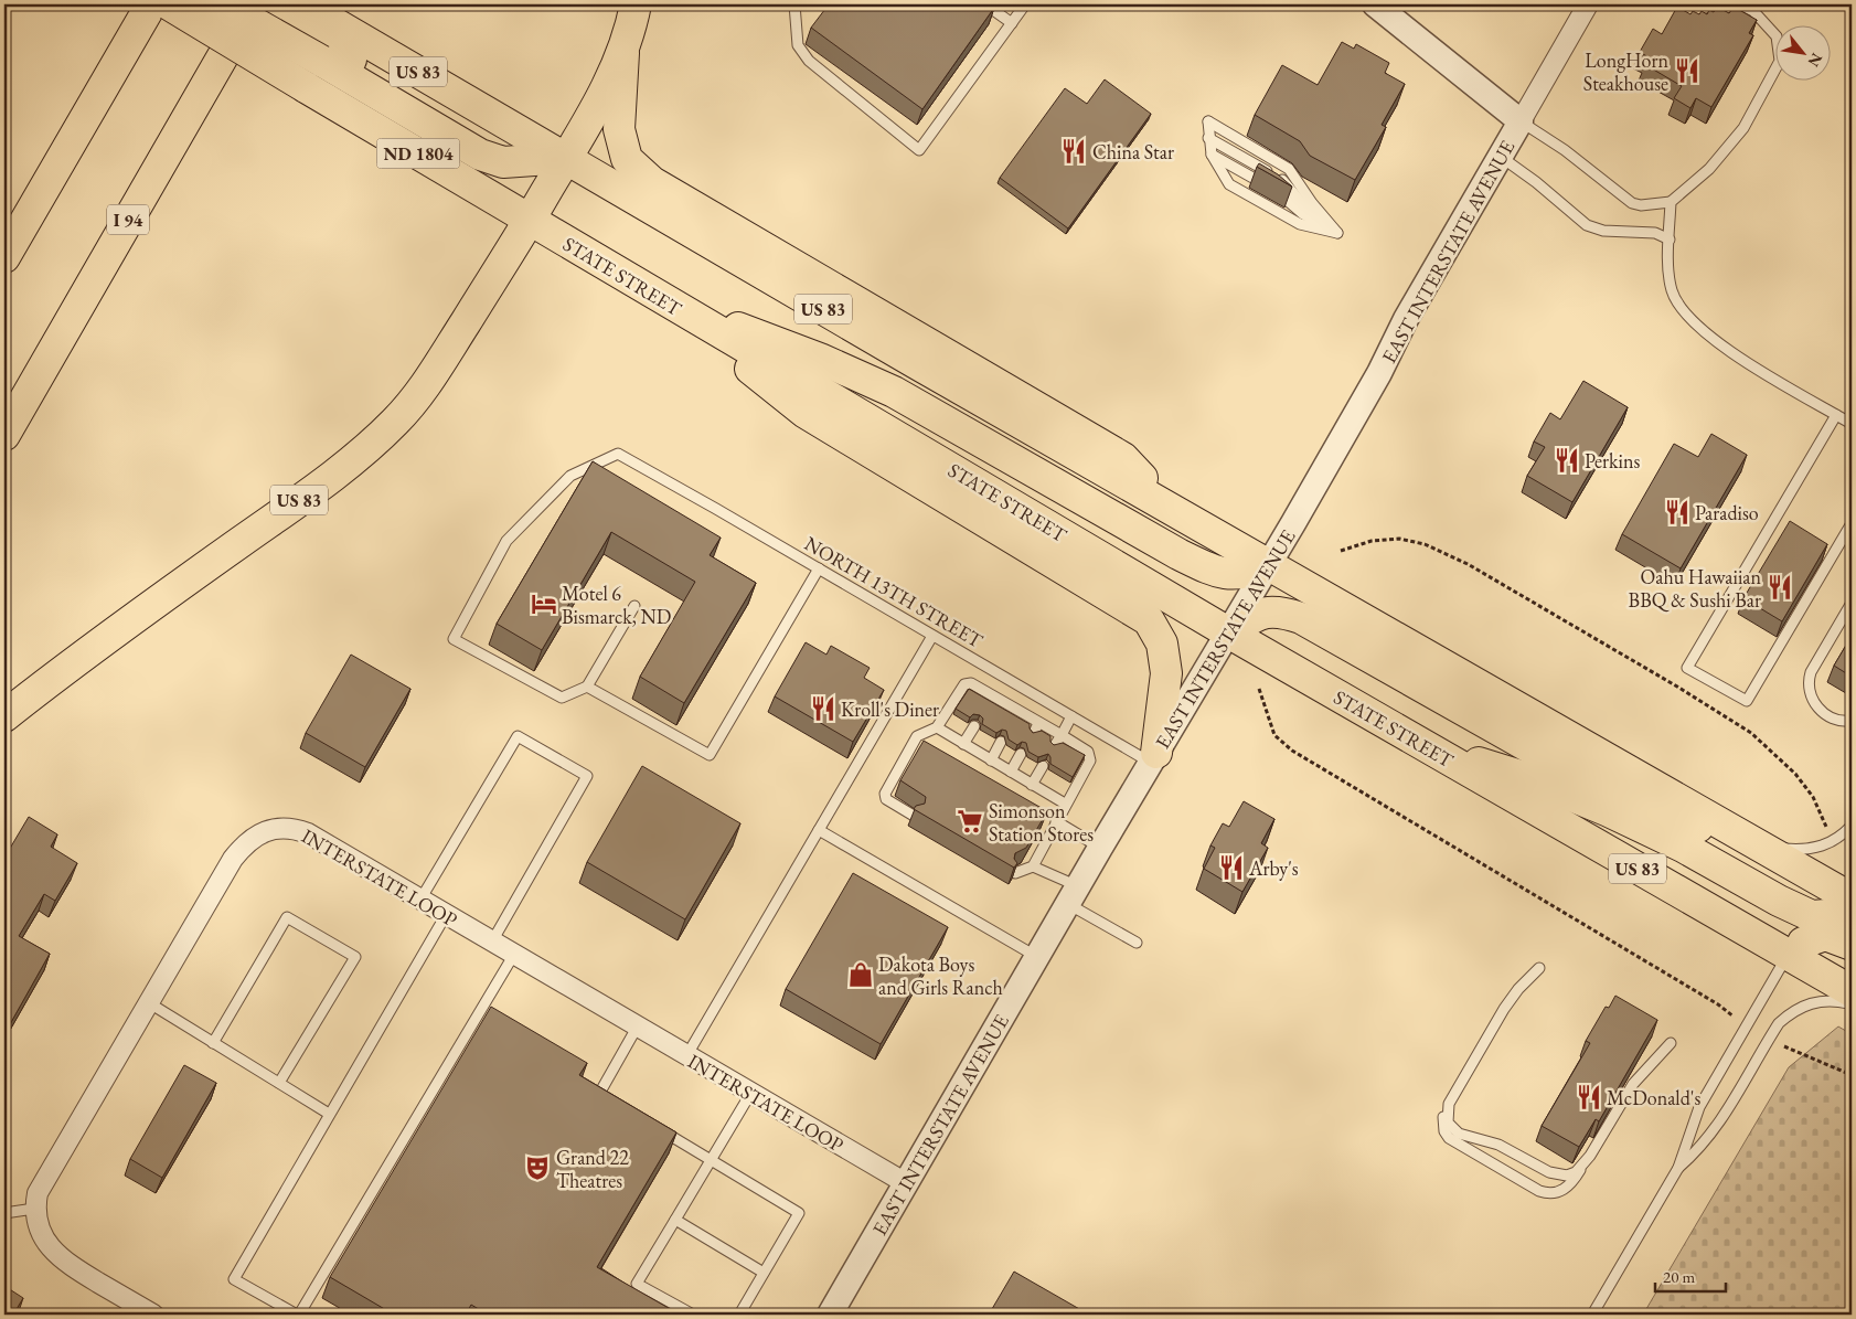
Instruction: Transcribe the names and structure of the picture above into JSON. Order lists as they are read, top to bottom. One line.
{"streets":{"highway":["US 83","ND 1804","I 94","STATE STREET"],"street":["EAST INTERSTATE AVENUE","INTERSTATE LOOP"],"lane":["NORTH 13TH STREET"]},"crossings":[["US 83","EAST INTERSTATE AVENUE"],["US 83","STATE STREET"],["EAST INTERSTATE AVENUE","STATE STREET"],["EAST INTERSTATE AVENUE","NORTH 13TH STREET"],["EAST INTERSTATE AVENUE","INTERSTATE LOOP"]],"places":{"restaurant":["LongHorn Steakhouse","China Star","Perkins","Paradiso","Oahu Hawaiian BBQ & Sushi Bar","Kroll's Diner","Arby's","McDonald's"],"hotel":["Motel 6 Bismarck, ND"],"supermarket":["Simonson Station Stores"],"shop":["Dakota Boys and Girls Ranch"],"theatre":["Grand 22 Theatres"]},"scale_bar":"20 m","north":"bottom right"}
